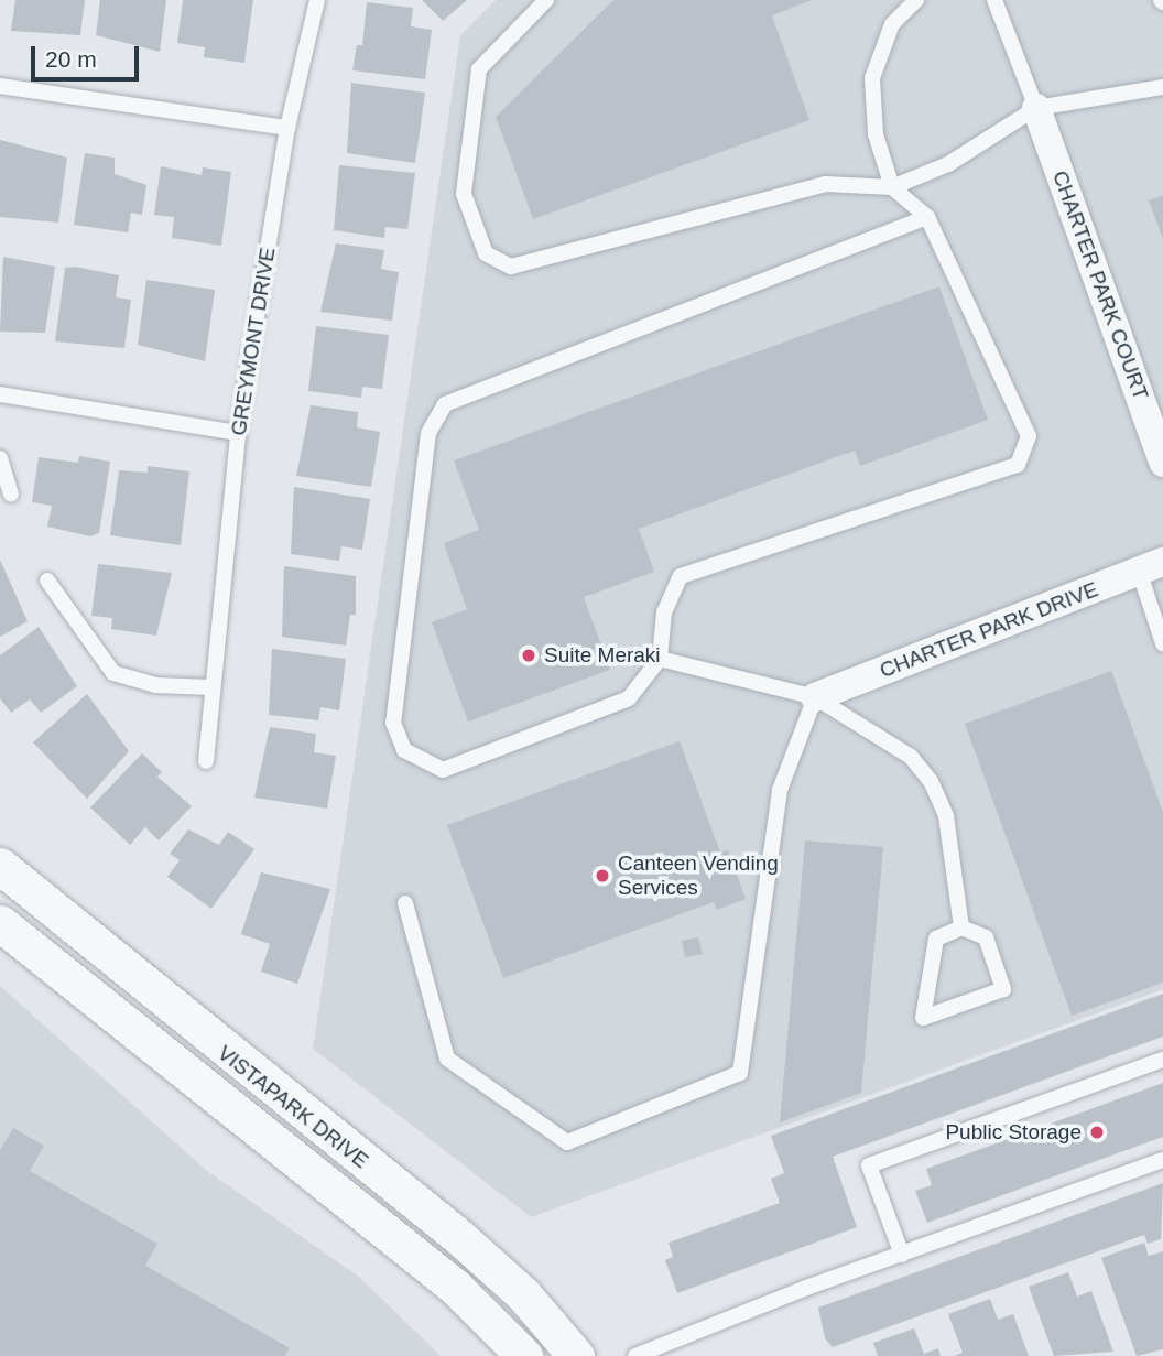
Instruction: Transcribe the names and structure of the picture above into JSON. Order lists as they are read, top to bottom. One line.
{"streets":{"street":["CHARTER PARK COURT","CHARTER PARK DRIVE","VISTAPARK DRIVE"],"lane":["GREYMONT DRIVE"]},"places":["Suite Meraki","Canteen Vending Services","Public Storage"],"scale_bar":"20 m"}
